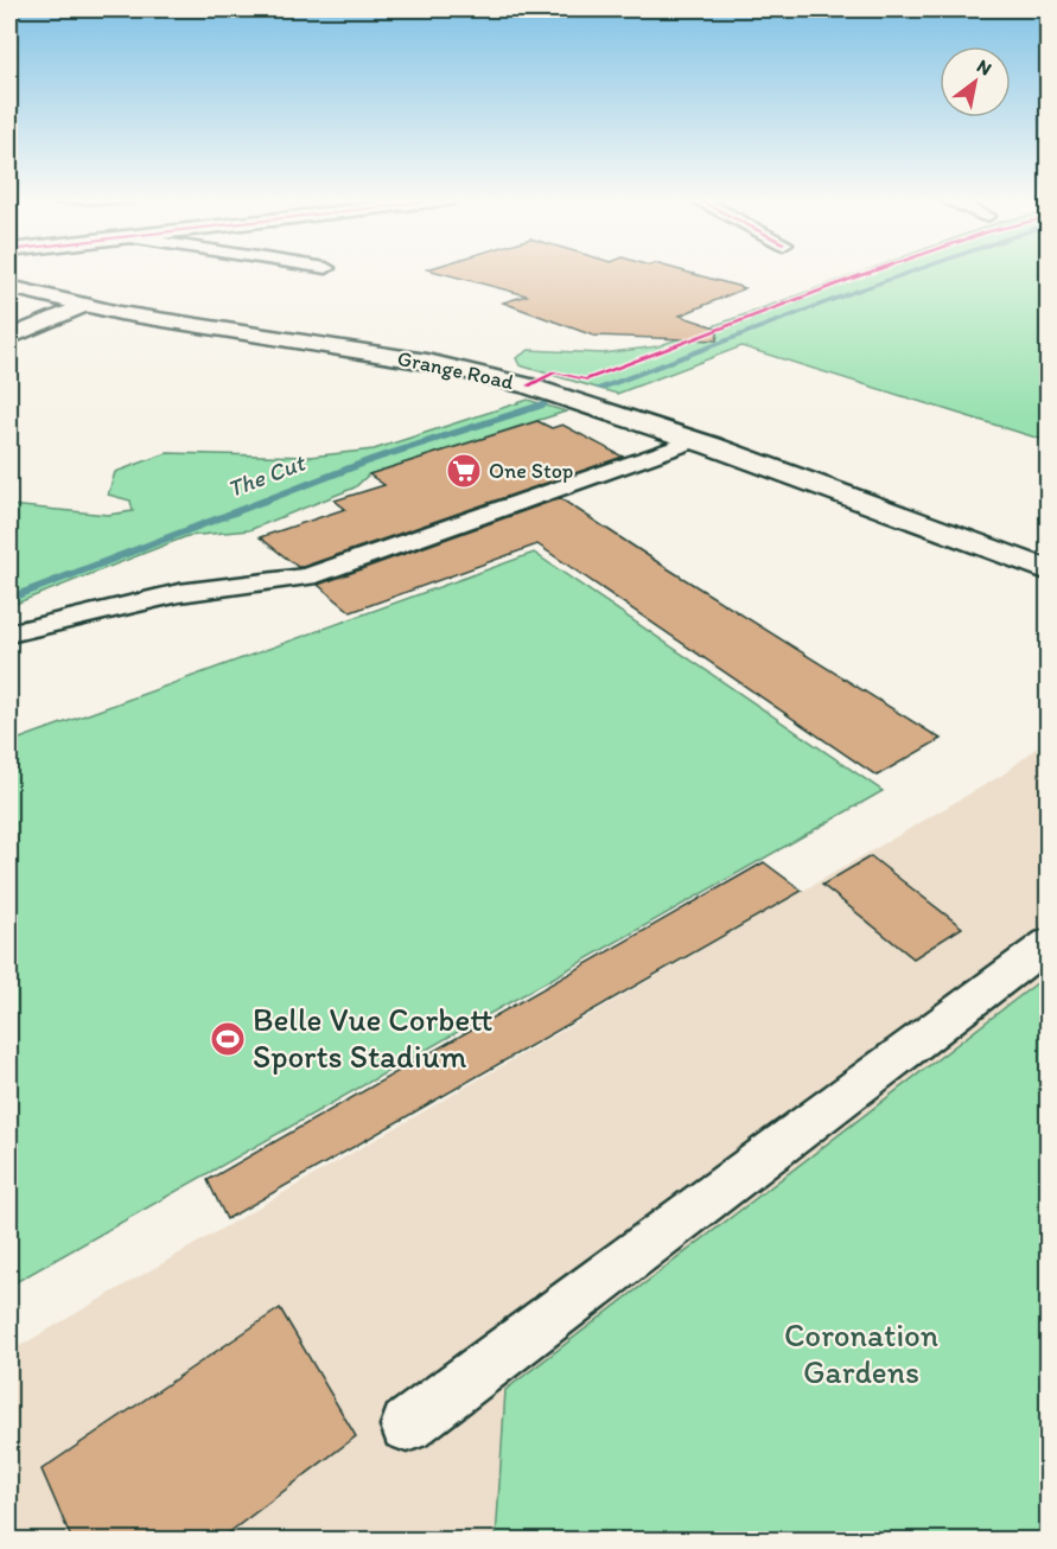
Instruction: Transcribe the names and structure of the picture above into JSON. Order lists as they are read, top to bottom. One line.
{"streets":{"main road":["Grange Road"]},"water":["The Cut"],"parks":["Coronation Gardens"],"places":{"supermarket":["One Stop"],"sports":["Belle Vue Corbett Sports Stadium"]},"north":"top right"}
